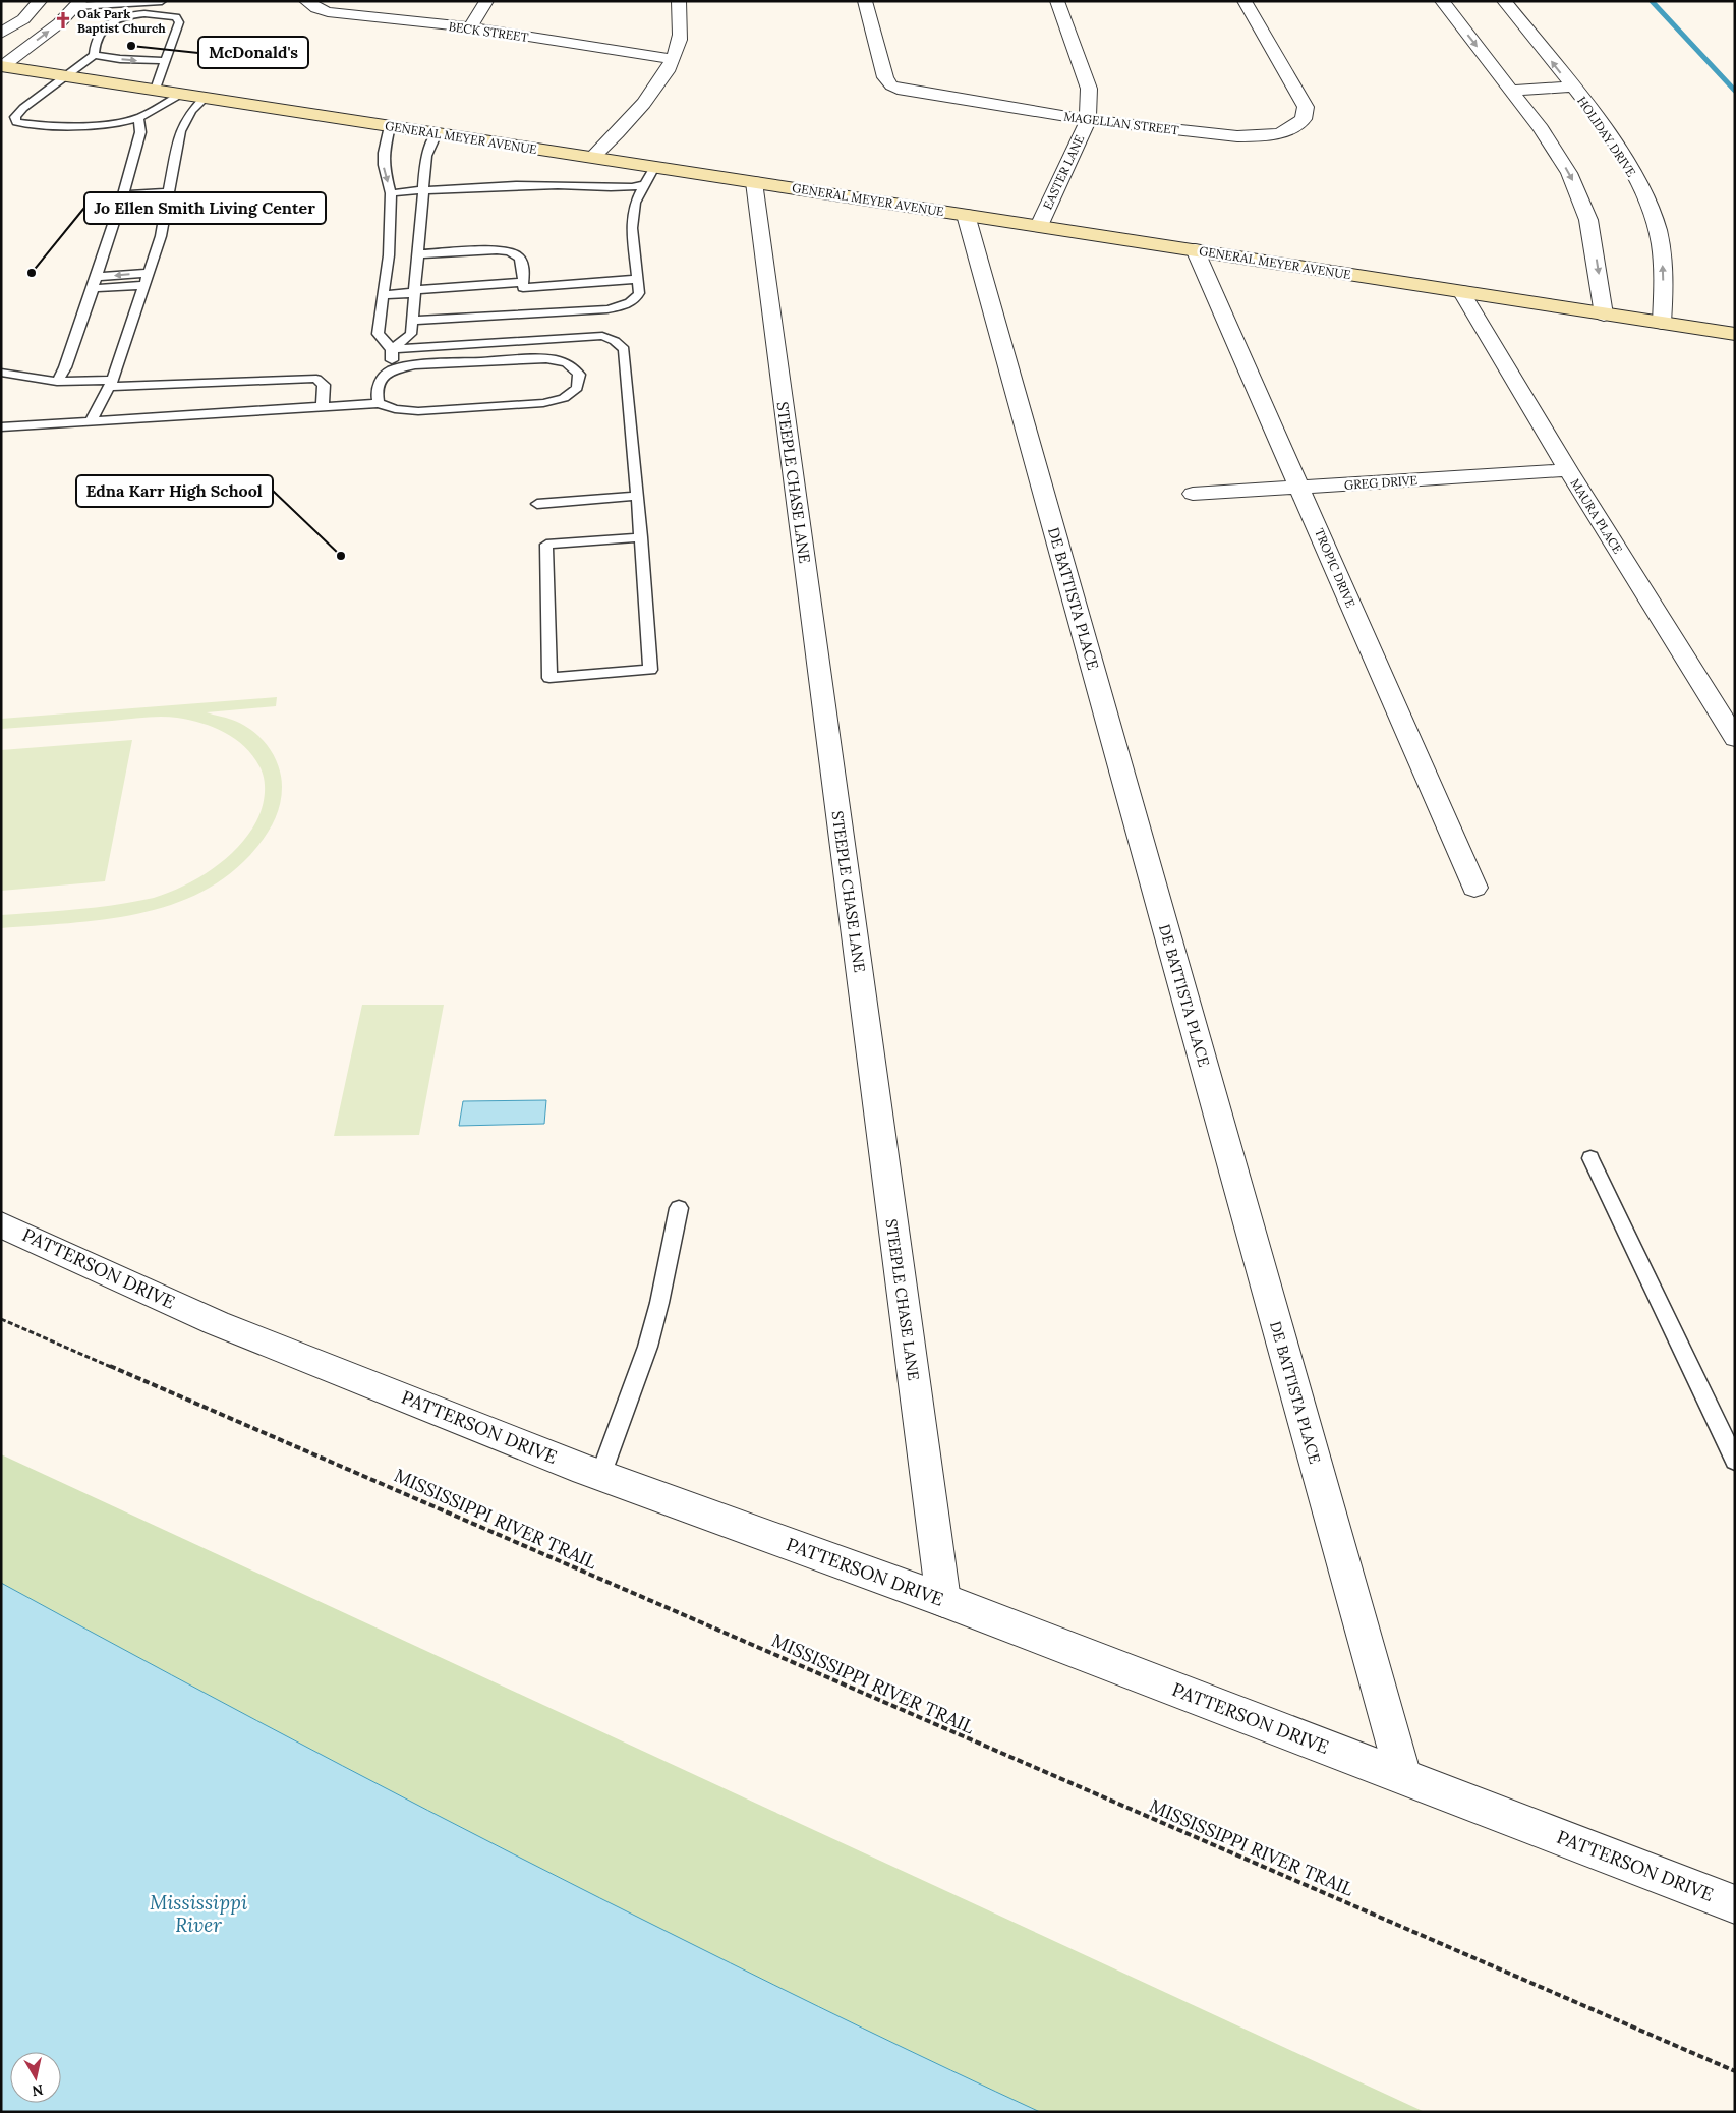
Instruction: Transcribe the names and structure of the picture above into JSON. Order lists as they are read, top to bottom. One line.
{"streets":{"main road":["GENERAL MEYER AVENUE"],"street":["BECK STREET","MAGELLAN STREET","HOLIDAY DRIVE","EASTER LANE","STEEPLE CHASE LANE","GREG DRIVE","MAURA PLACE","TROPIC DRIVE","DE BATTISTA PLACE","PATTERSON DRIVE"],"path":["MISSISSIPPI RIVER TRAIL"]},"crossings":[["MAGELLAN STREET","EASTER LANE"],["HOLIDAY DRIVE","GENERAL MEYER AVENUE"],["GENERAL MEYER AVENUE","EASTER LANE"],["GENERAL MEYER AVENUE","STEEPLE CHASE LANE"],["GENERAL MEYER AVENUE","MAURA PLACE"],["GENERAL MEYER AVENUE","TROPIC DRIVE"],["GENERAL MEYER AVENUE","DE BATTISTA PLACE"],["STEEPLE CHASE LANE","PATTERSON DRIVE"],["GREG DRIVE","MAURA PLACE"],["GREG DRIVE","TROPIC DRIVE"],["DE BATTISTA PLACE","PATTERSON DRIVE"]],"water":["Mississippi River"],"places":{"church":["Oak Park Baptist Church"],"other":["McDonald's","Jo Ellen Smith Living Center","Edna Karr High School"]},"north":"bottom"}
